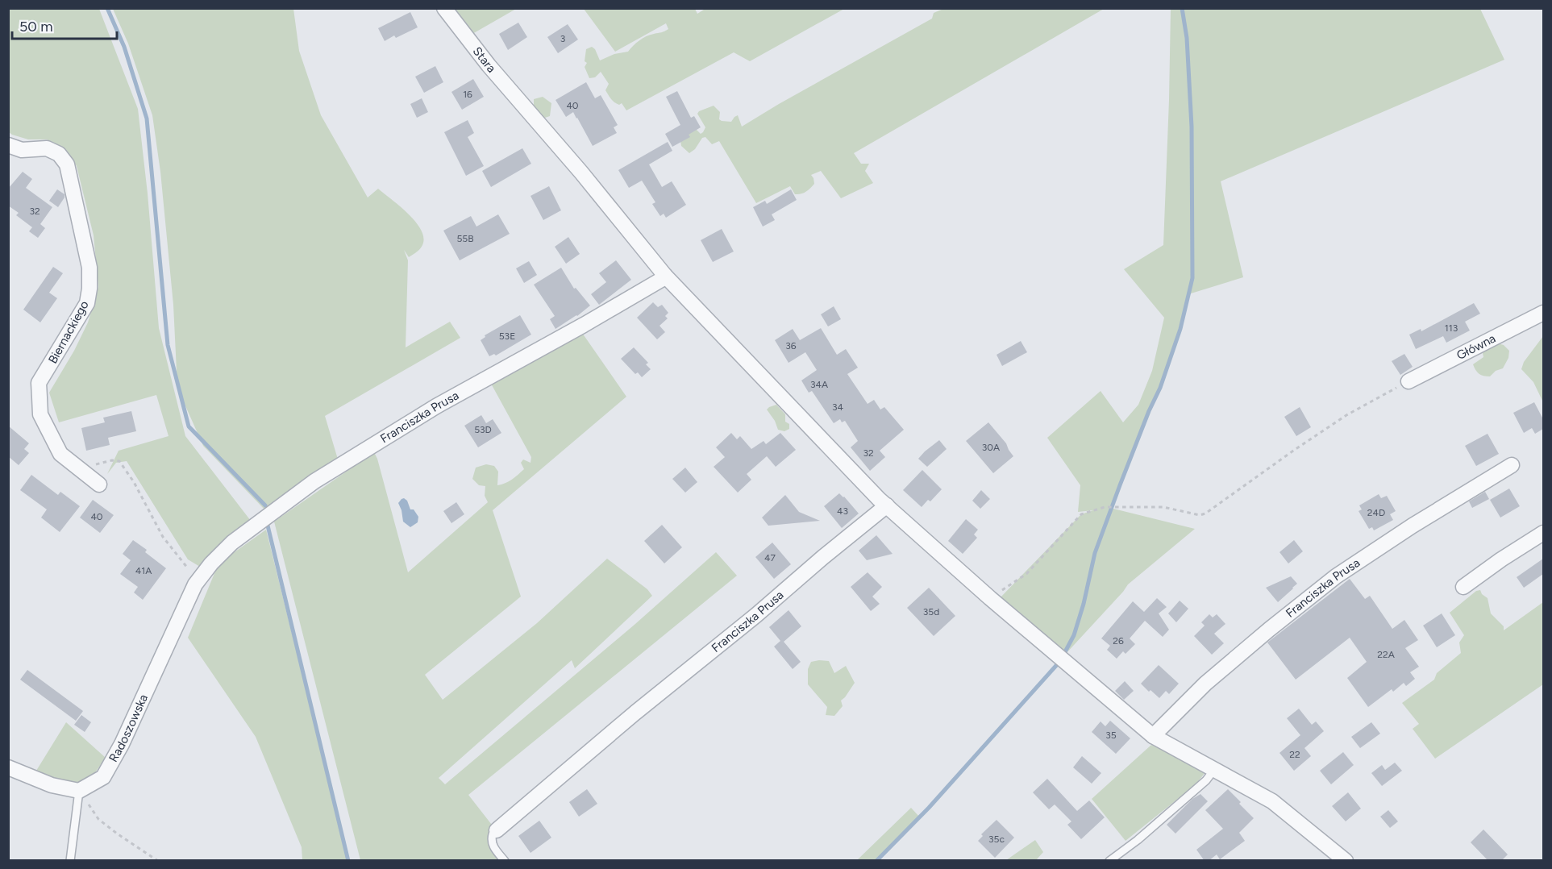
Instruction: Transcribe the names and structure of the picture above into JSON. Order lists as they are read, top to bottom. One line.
{"streets":{"street":["Stara","Biernackiego","Główna","Franciszka Prusa","Radoszowska"]},"crossings":[["Stara","Franciszka Prusa"],["Franciszka Prusa","Radoszowska"]],"house_numbers":["3","16","40","32","55B","113","53E","36","34A","34","53D","30A","32","43","24D","40","47","41A","35d","26","22A","35","22","35c"],"scale_bar":"50 m"}
